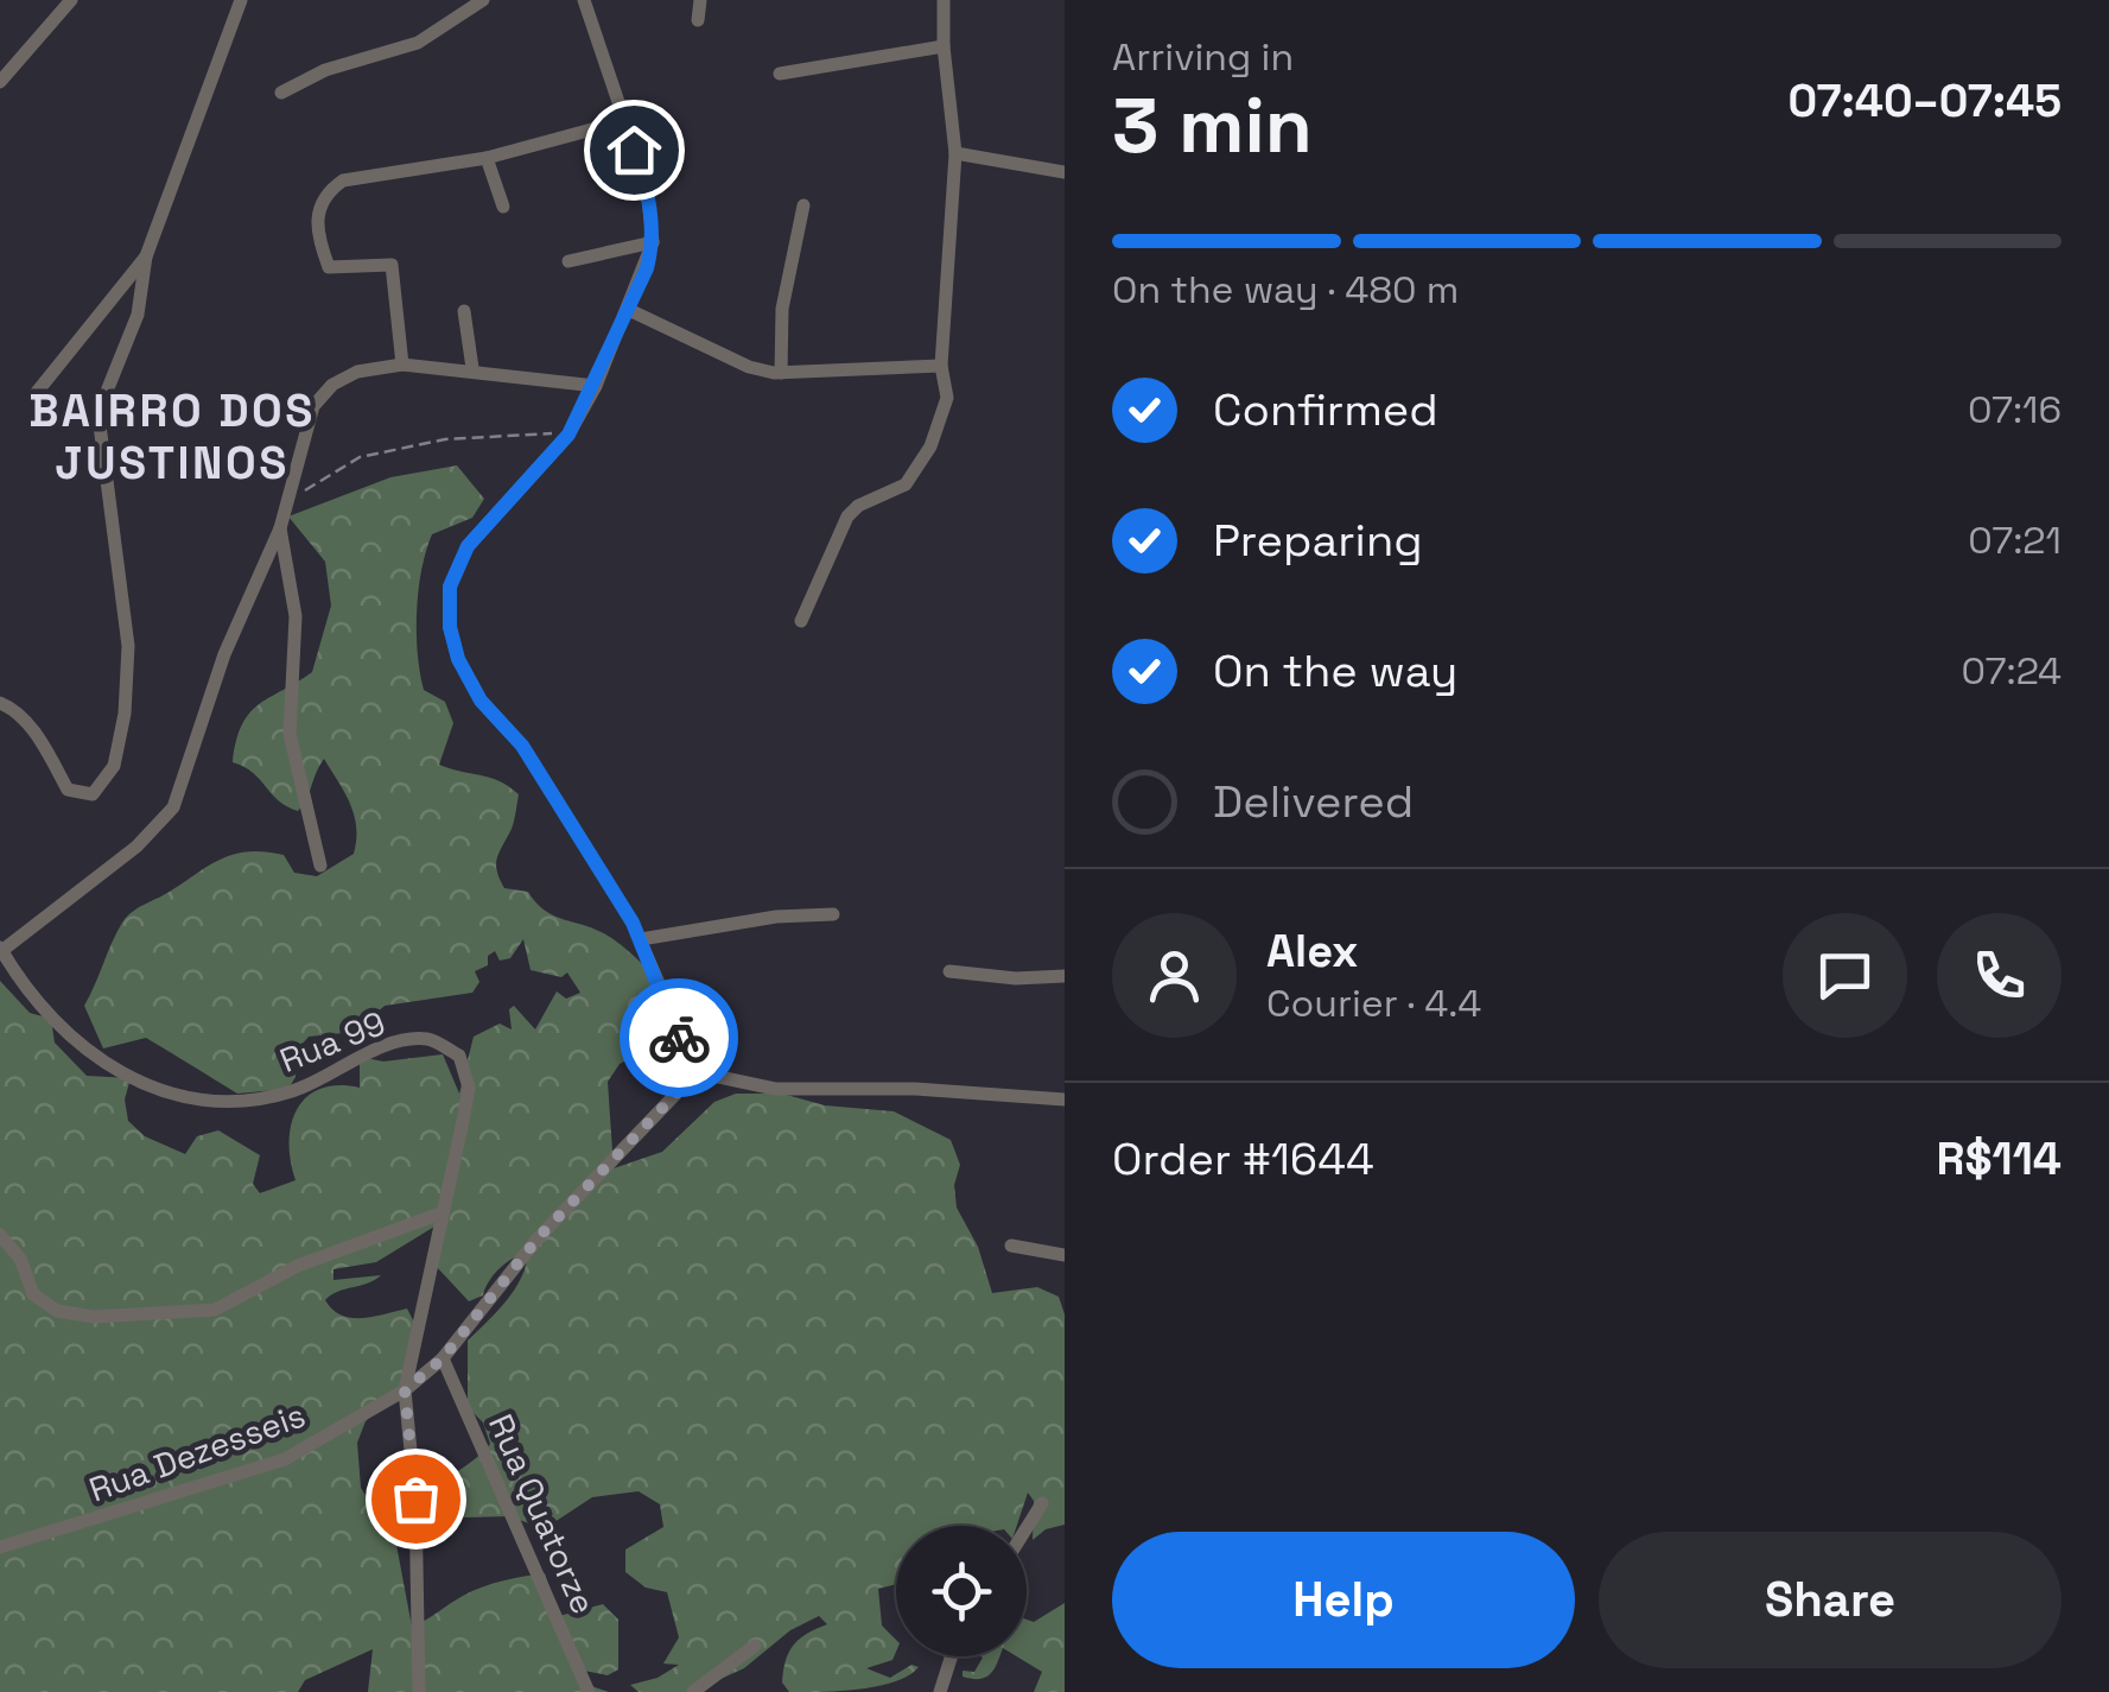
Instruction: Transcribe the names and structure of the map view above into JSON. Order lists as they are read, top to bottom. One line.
{"streets":{"street":["Rua 99","Rua Dezesseis","Rua Quatorze"]},"crossings":[["Rua Dezesseis","Rua Quatorze"]],"districts":["BAIRRO DOS JUSTINOS"],"page":{"heading":["3 min","Arriving in","07:40–07:45"],"panel":["Alex","Courier · 4.4","Order #1644","R$114"],"bar":"On the way · 480 m","list":[["Confirmed","07:16"],["Preparing","07:21"],["On the way","07:24"],"Delivered"],"buttons":["Help","Share"]}}
